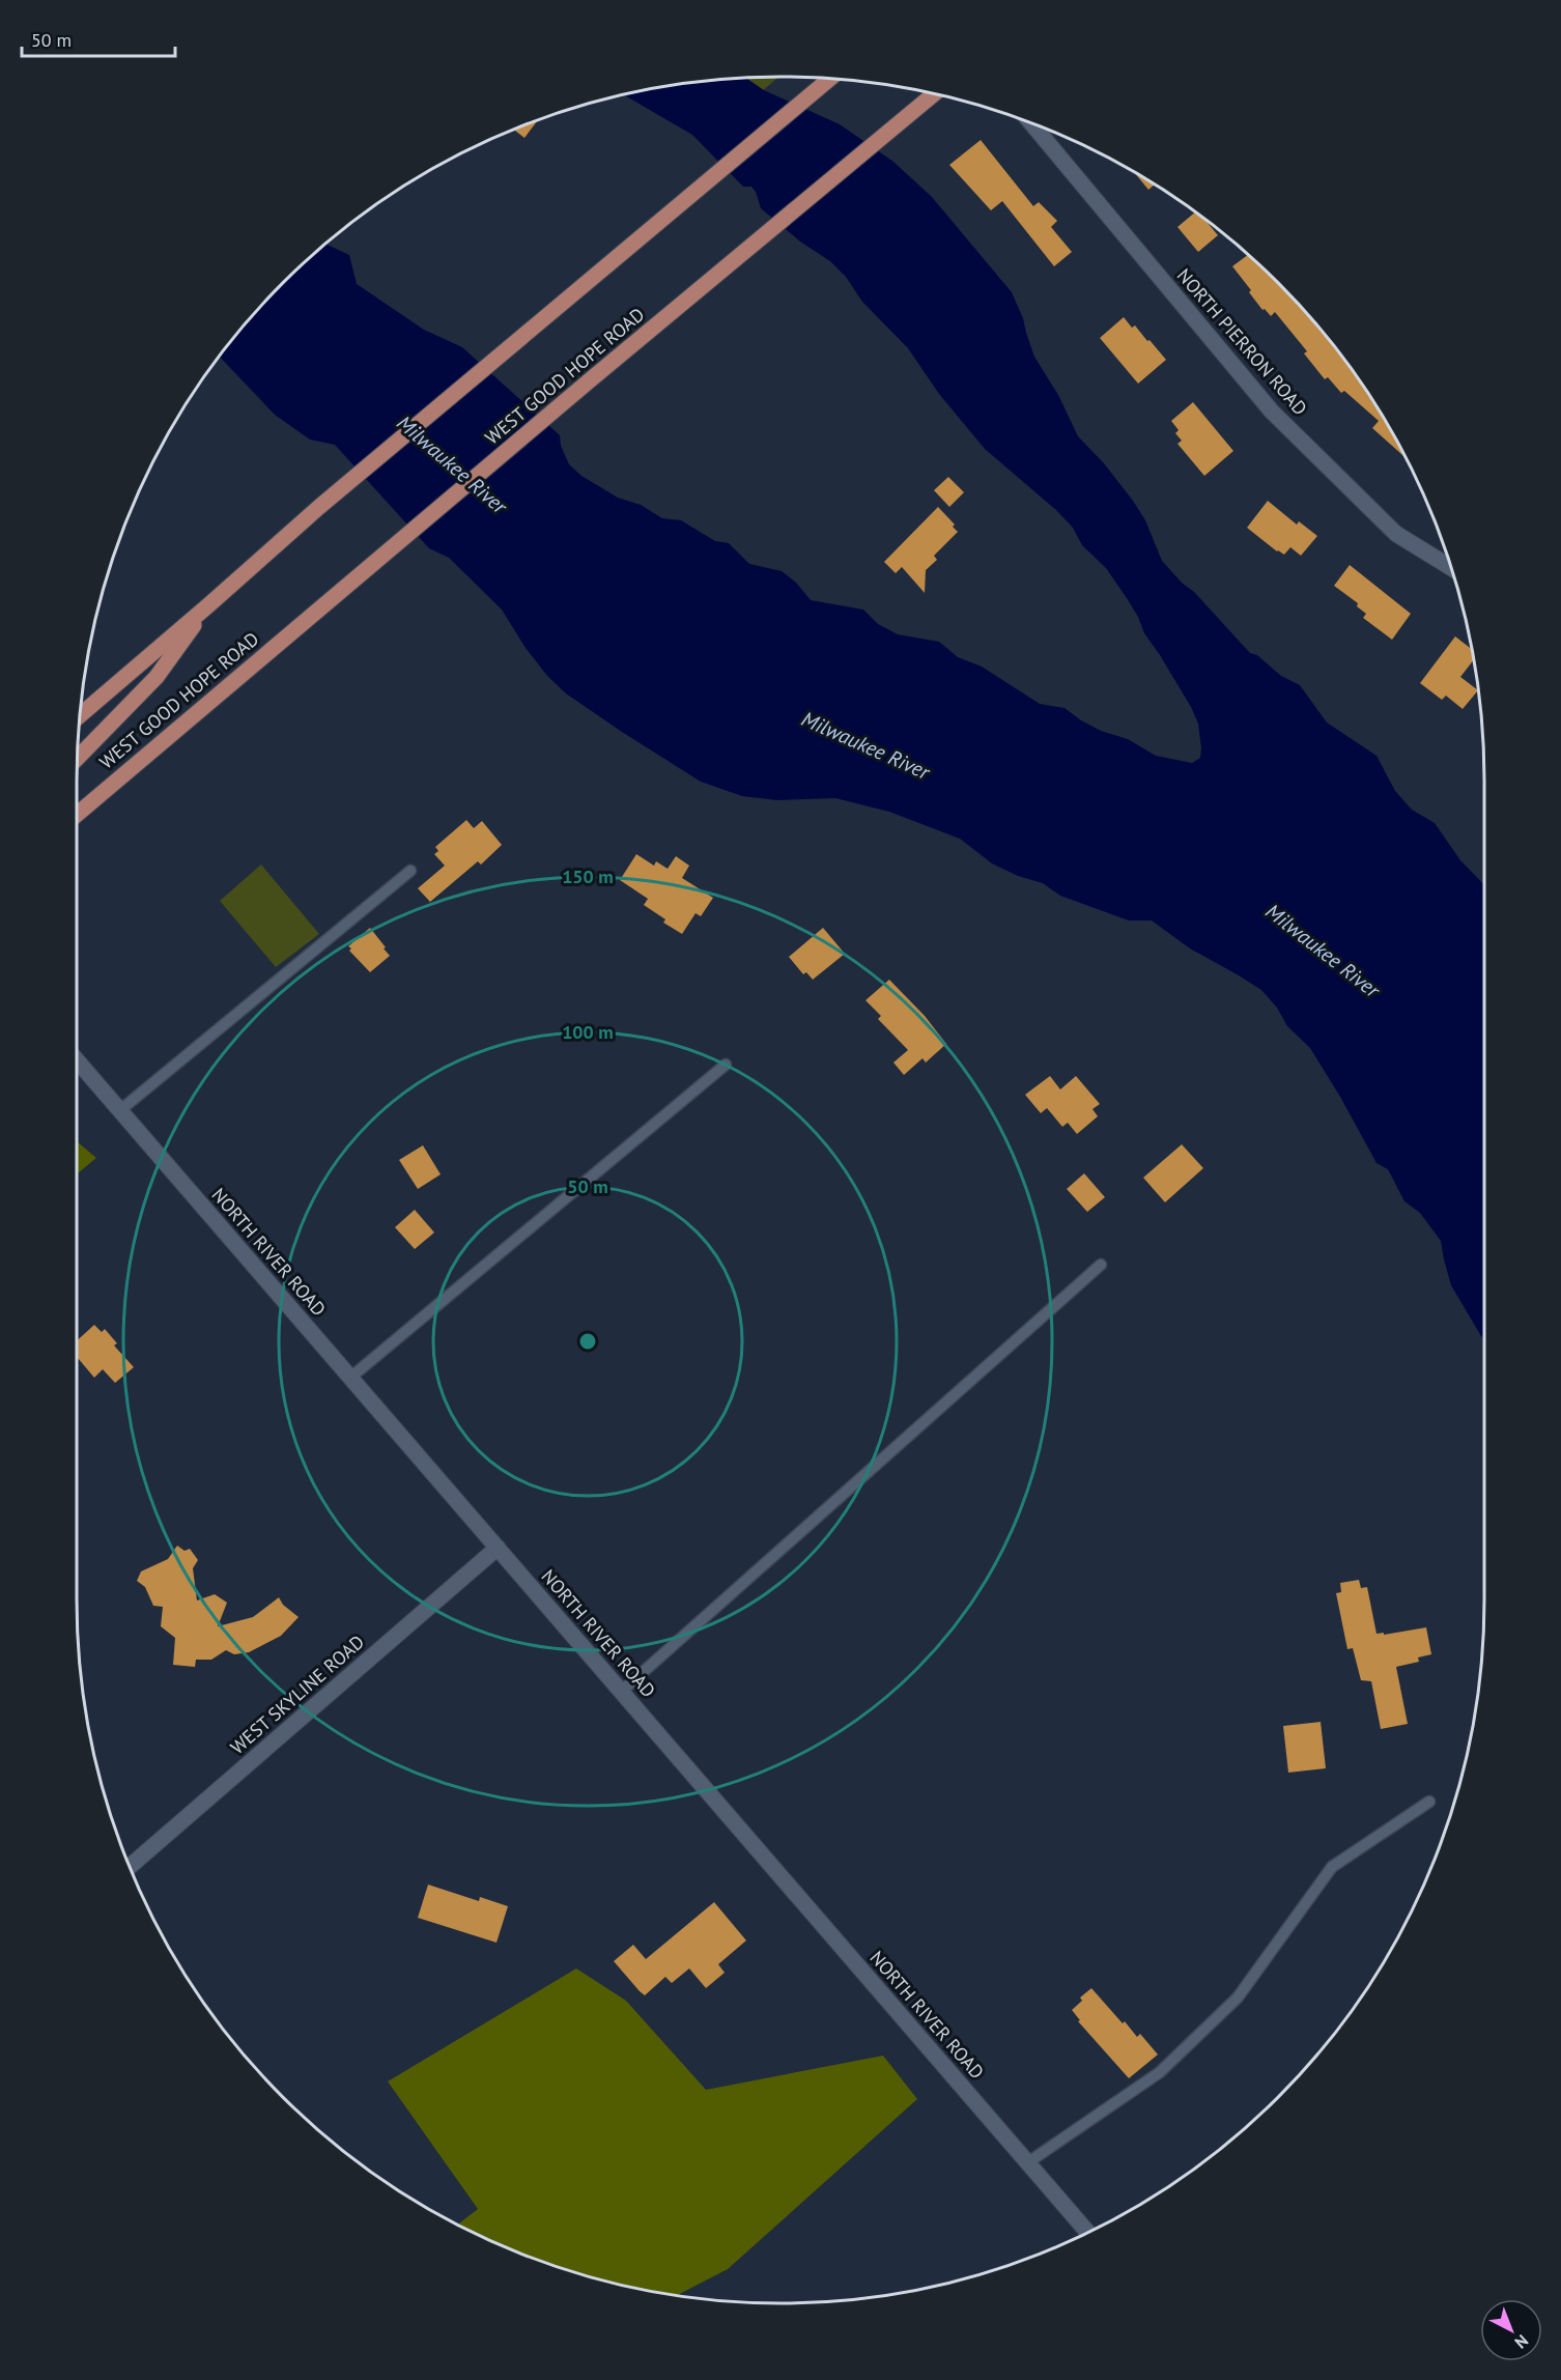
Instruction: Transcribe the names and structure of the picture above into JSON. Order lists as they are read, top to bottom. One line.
{"streets":{"main road":["WEST GOOD HOPE ROAD"],"street":["NORTH PIERRON ROAD","NORTH RIVER ROAD","WEST SKYLINE ROAD"]},"crossings":[["NORTH RIVER ROAD","WEST SKYLINE ROAD"]],"water":["Milwaukee River"],"scale_bar":"50 m","north":"bottom right","rings":["150 m","100 m","50 m"]}
